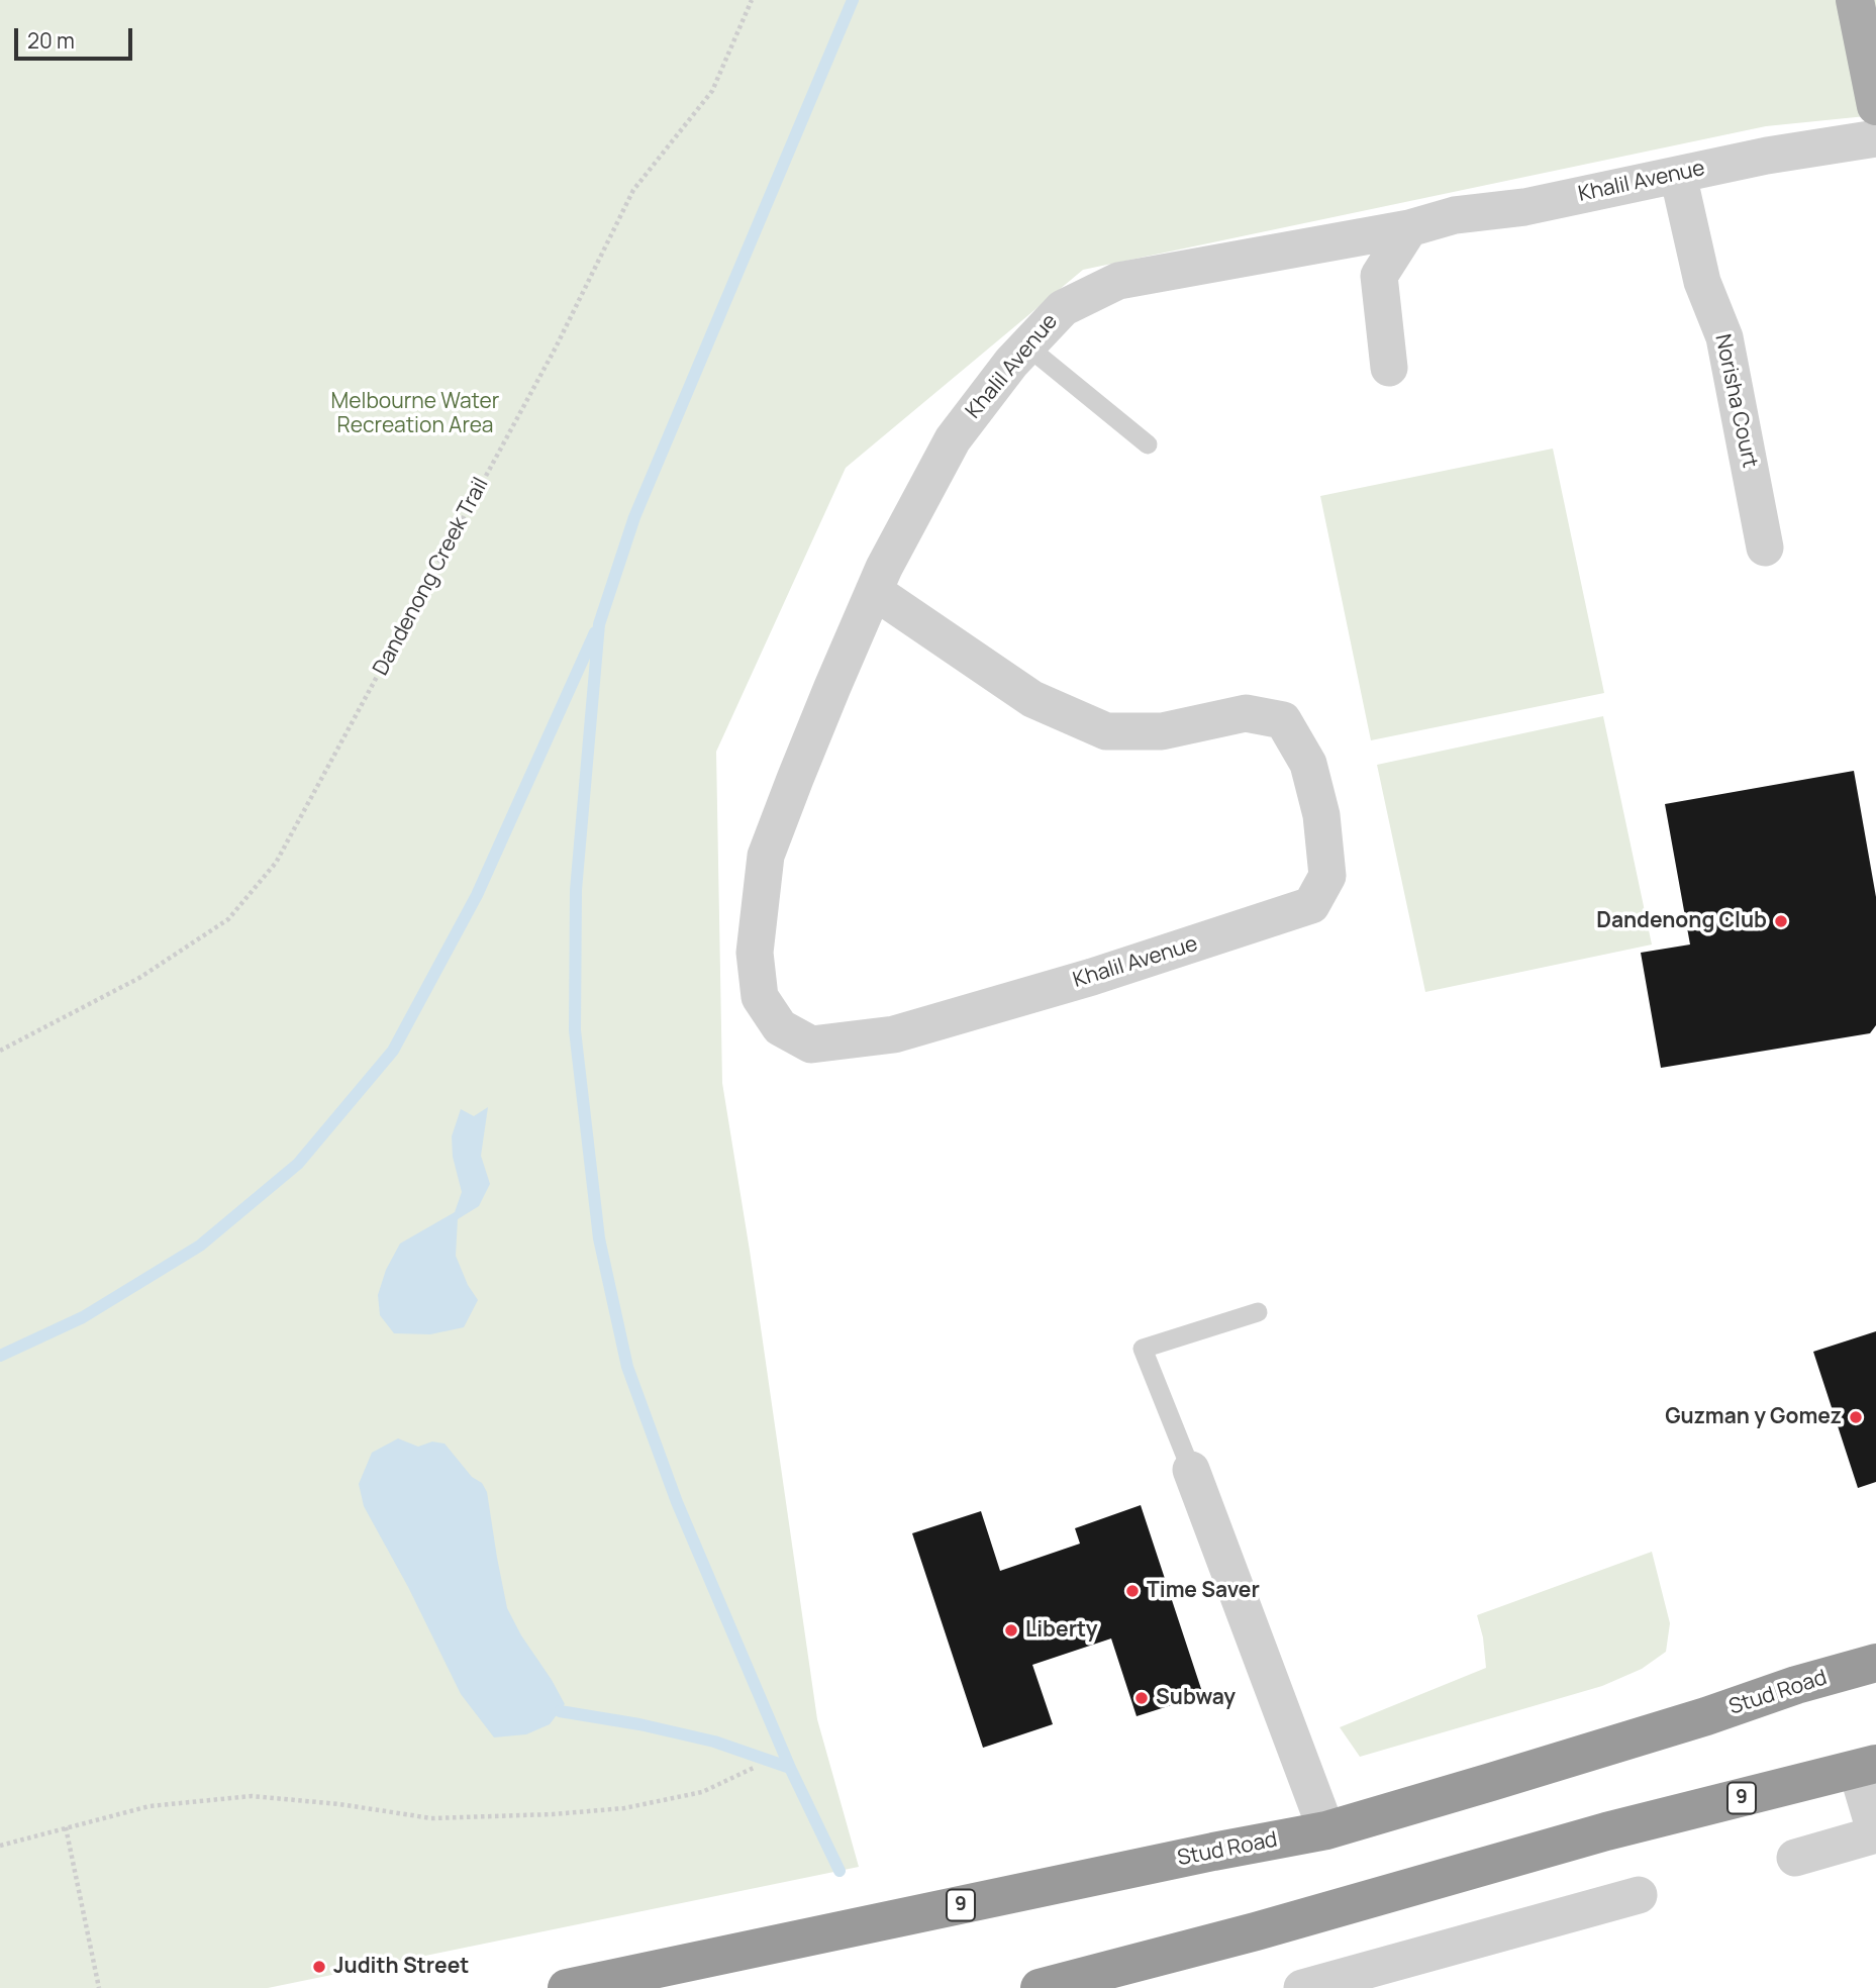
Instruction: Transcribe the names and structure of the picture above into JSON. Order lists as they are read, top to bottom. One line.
{"streets":{"highway":["Stud Road","9"],"street":["Khalil Avenue","Norisha Court"],"path":["Dandenong Creek Trail"]},"crossings":[["Khalil Avenue","Norisha Court"]],"parks":["Melbourne Water Recreation Area"],"places":["Dandenong Club","Guzman y Gomez","Time Saver","Liberty","Subway","Judith Street"],"scale_bar":"20 m"}
